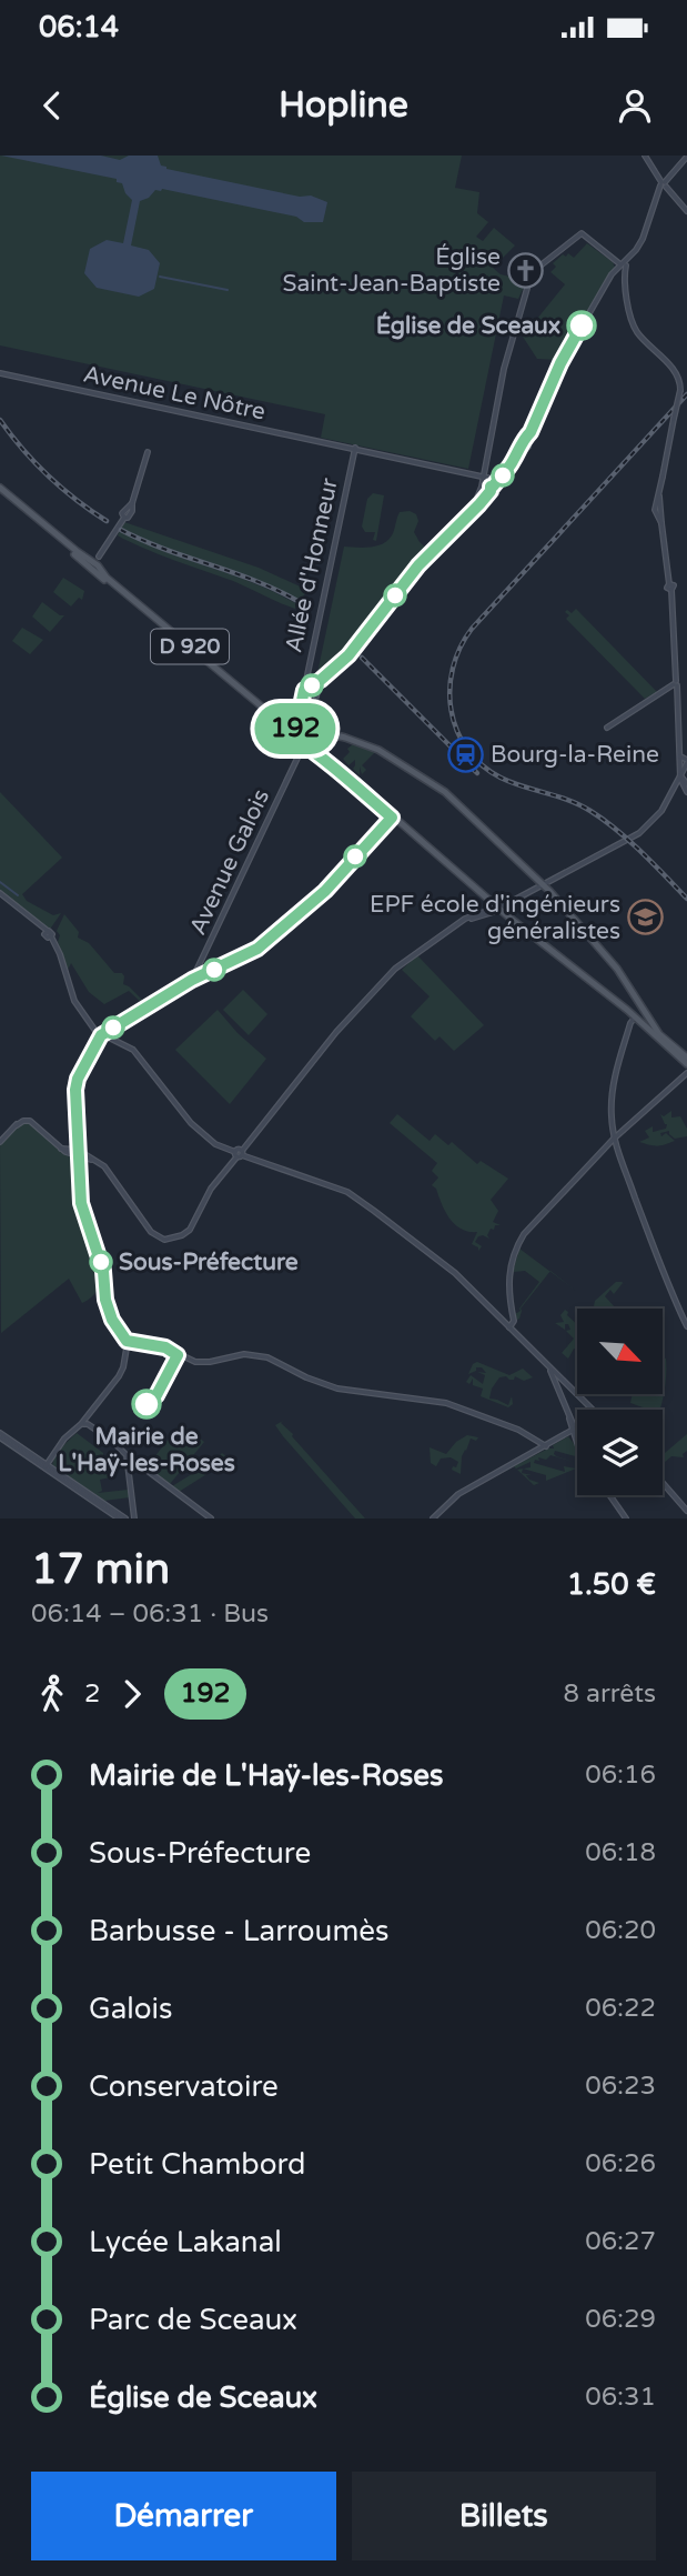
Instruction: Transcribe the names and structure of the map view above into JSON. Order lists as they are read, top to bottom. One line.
{"streets":{"main road":["Avenue Le Nôtre","Allée d'Honneur","D 920","Avenue Galois"]},"crossings":[["Avenue Le Nôtre","Allée d'Honneur"],["Allée d'Honneur","D 920"],["D 920","Avenue Galois"]],"places":{"church":["Église Saint-Jean-Baptiste"],"other":["Église de Sceaux","Sous-Préfecture","Mairie de L'Haÿ-les-Roses"],"station":["Bourg-la-Reine"],"school or university":["EPF école d'ingénieurs généralistes"]},"lines":["bus line 192"],"north":"bottom right","page":{"status":"06:14","header":"Hopline","on_map":"192","heading":["17 min","06:14 – 06:31 · Bus","1.50 €"],"legs":["2","192","8 arrêts"],"list":[{"name":"Mairie de L'Haÿ-les-Roses","value":"06:16"},{"name":"Sous-Préfecture","value":"06:18"},{"name":"Barbusse - Larroumès","value":"06:20"},{"name":"Galois","value":"06:22"},{"name":"Conservatoire","value":"06:23"},{"name":"Petit Chambord","value":"06:26"},{"name":"Lycée Lakanal","value":"06:27"},{"name":"Parc de Sceaux","value":"06:29"},{"name":"Église de Sceaux","value":"06:31"}],"buttons":["Démarrer","Billets"]}}
